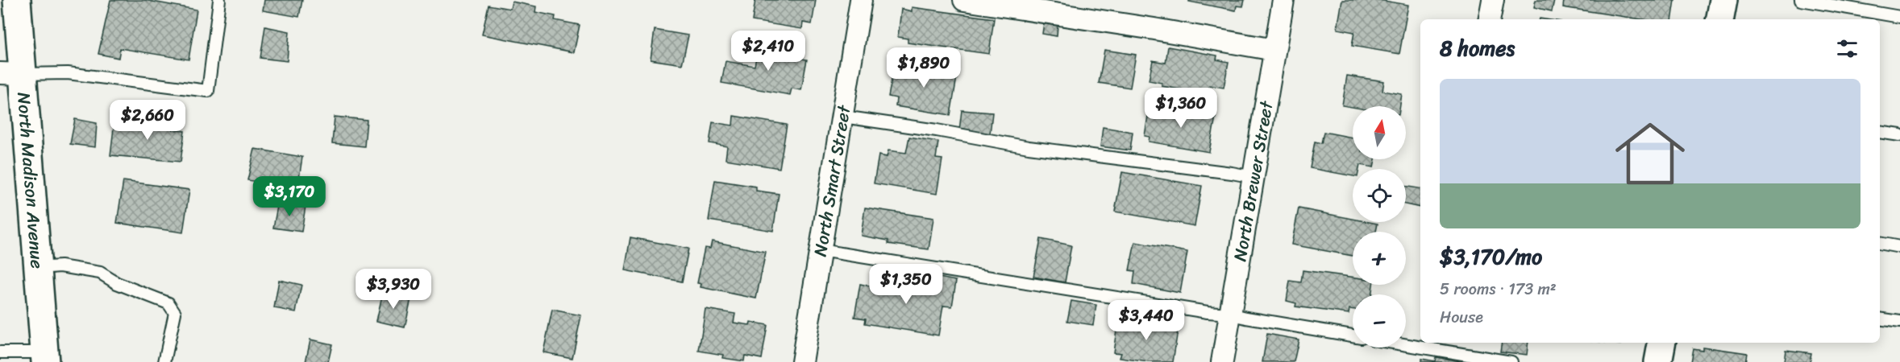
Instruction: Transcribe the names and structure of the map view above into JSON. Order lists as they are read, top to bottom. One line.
{"streets":{"main road":["North Madison Avenue"],"street":["North Smart Street","North Brewer Street"]},"north":"top","page":{"heading":"8 homes","price":["$2,410","$1,890","$1,360","$2,660","$3,170","$1,350","$3,930","$3,440"],"list":[{"name":"$3,170/mo","note":"5 rooms · 173 m² · House"}],"map_buttons":["+","−"]}}
